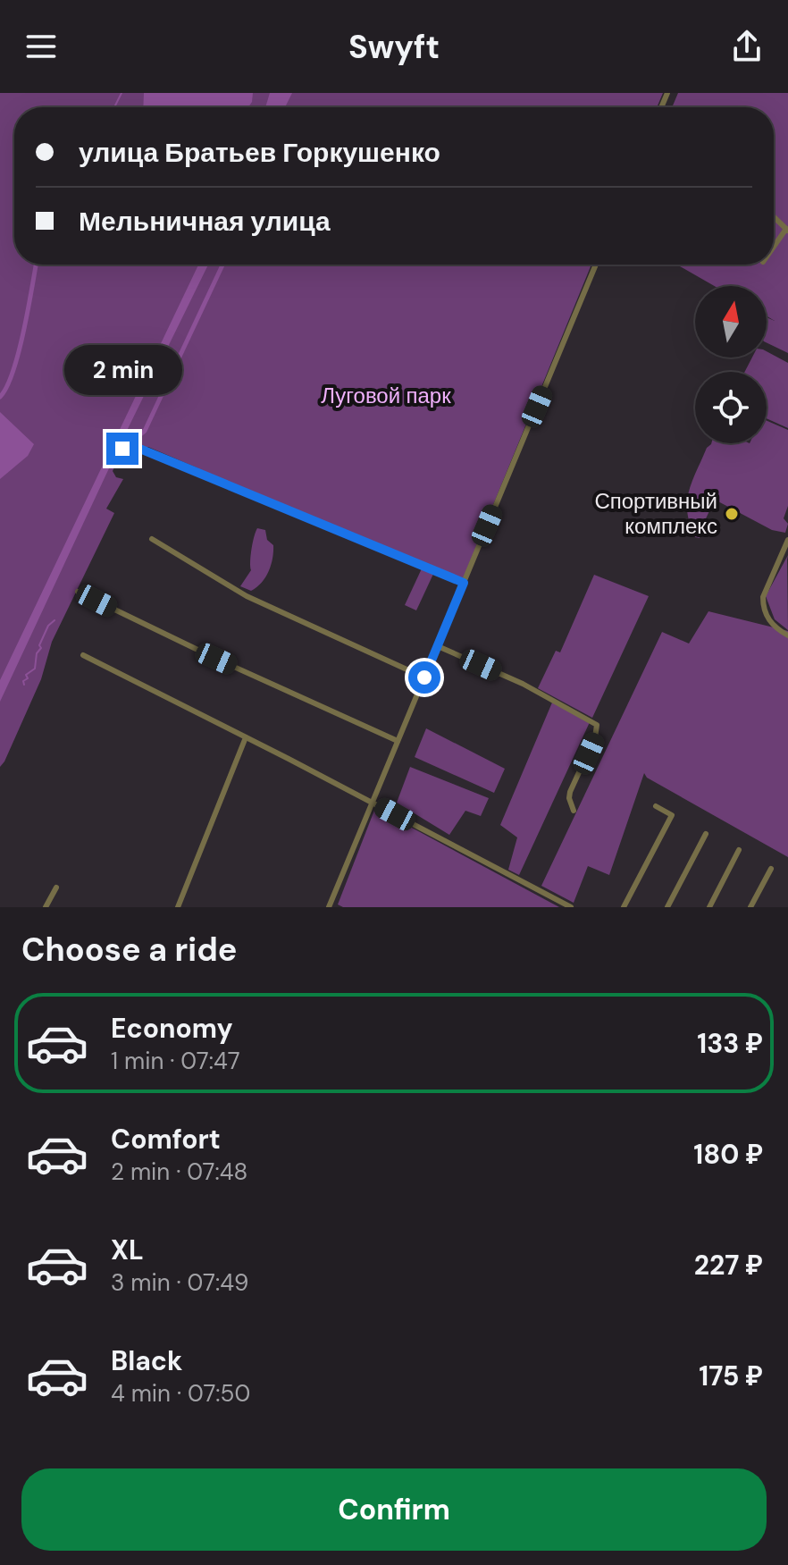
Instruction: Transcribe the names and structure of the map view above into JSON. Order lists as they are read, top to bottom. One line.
{"parks":["Луговой парк"],"places":["Спортивный комплекс"],"north":"top","page":{"header":"Swyft","banner":["улица Братьев Горкушенко","Мельничная улица"],"bubble":"2 min","heading":"Choose a ride","list":[{"name":"Economy","note":"1 min · 07:47","value":"133 ₽"},{"name":"Comfort","note":"2 min · 07:48","value":"180 ₽"},{"name":"XL","note":"3 min · 07:49","value":"227 ₽"},{"name":"Black","note":"4 min · 07:50","value":"175 ₽"}],"buttons":"Confirm"}}
